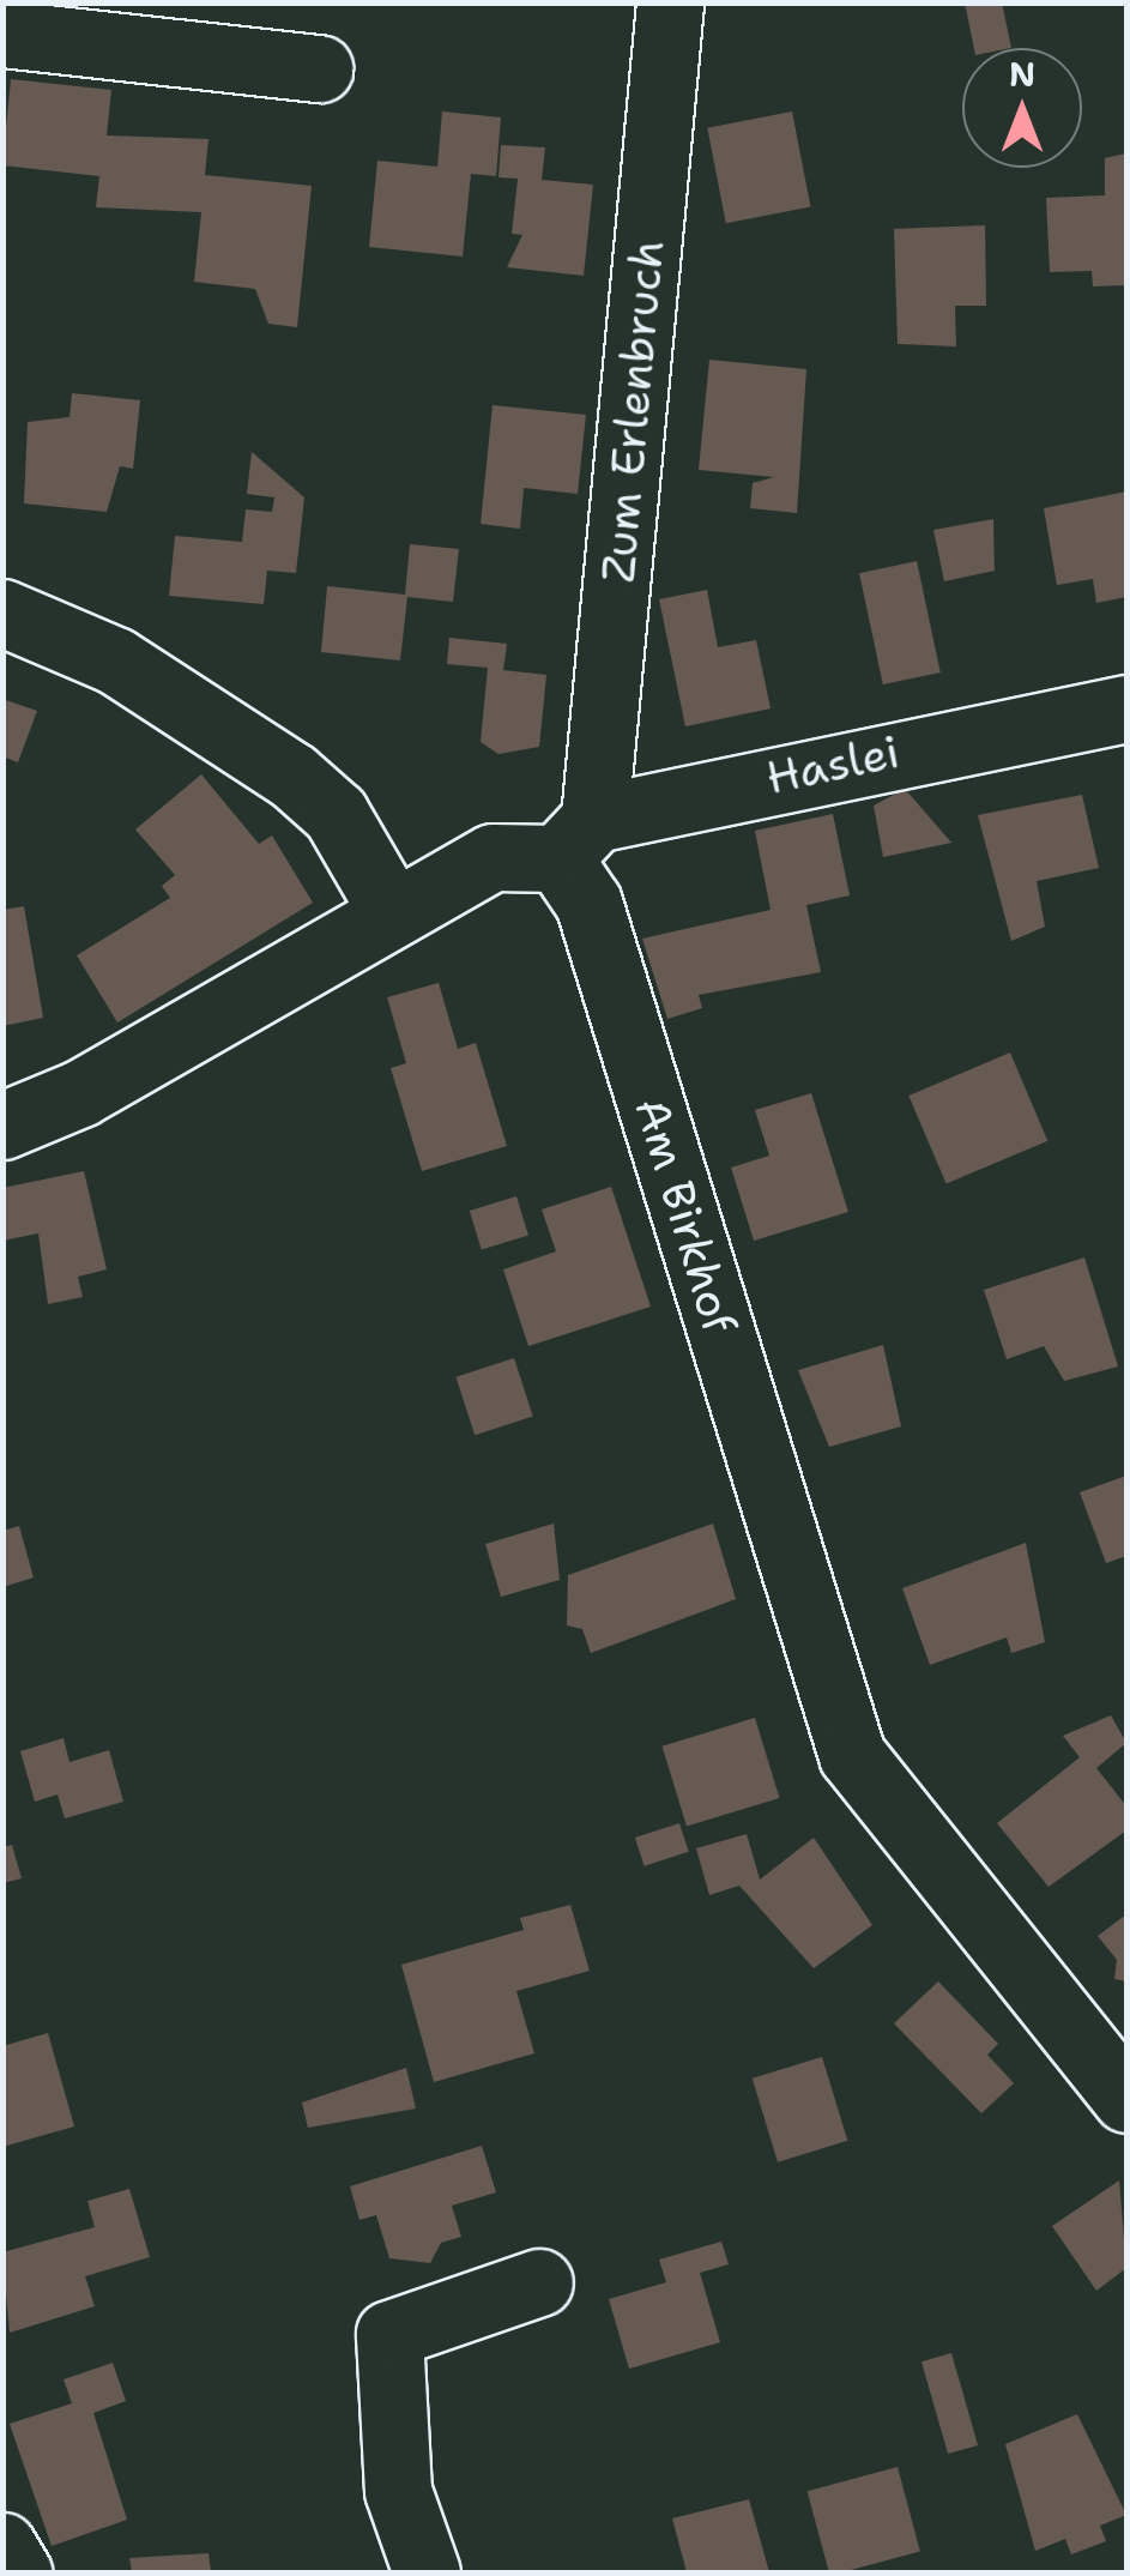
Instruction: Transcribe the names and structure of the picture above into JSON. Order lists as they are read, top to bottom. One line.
{"streets":{"street":["Zum Erlenbruch","Haslei","Am Birkhof"]},"crossings":[["Zum Erlenbruch","Haslei"],["Zum Erlenbruch","Am Birkhof"],["Haslei","Am Birkhof"]],"north":"top"}
